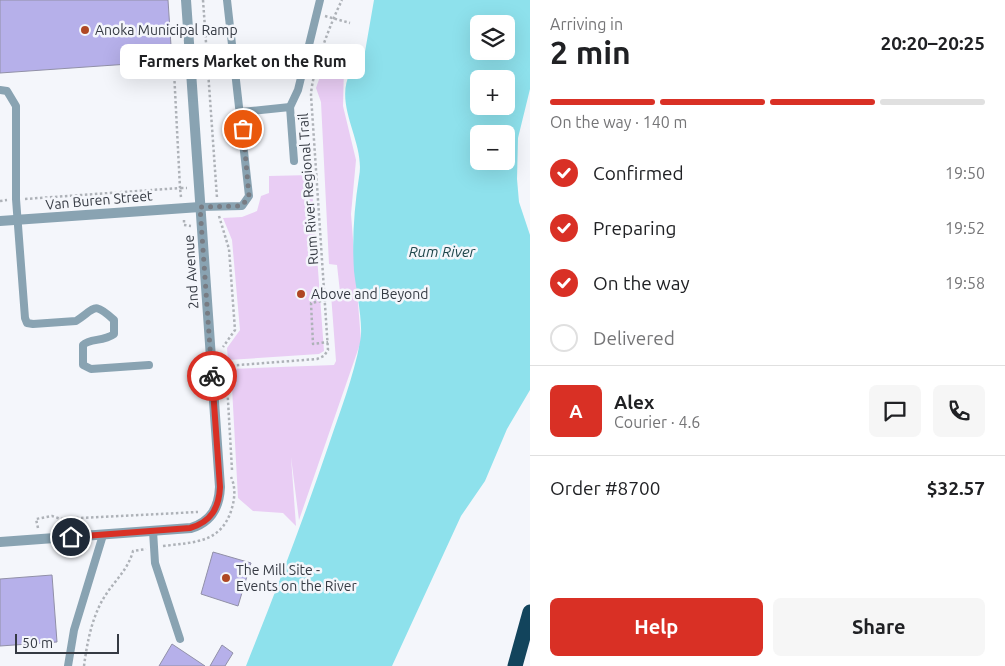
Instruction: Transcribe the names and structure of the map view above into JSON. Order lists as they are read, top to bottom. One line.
{"streets":{"street":["Van Buren Street","2nd Avenue"],"path":["Rum River Regional Trail"]},"crossings":[["Van Buren Street","2nd Avenue"]],"water":["Rum River"],"places":["Anoka Municipal Ramp","Farmers Market on the Rum","Above and Beyond","The Mill Site - Events on the River"],"scale_bar":"50 m","page":{"heading":["2 min","Arriving in","20:20–20:25"],"panel":["Alex","Courier · 4.6","Order #8700","$32.57"],"map_buttons":["+","−"],"bubble":"Farmers Market on the Rum","bar":"On the way · 140 m","list":[["Confirmed","19:50"],["Preparing","19:52"],["On the way","19:58"],"Delivered"],"round":"A","buttons":["Help","Share"],"scale":"50 m"}}
